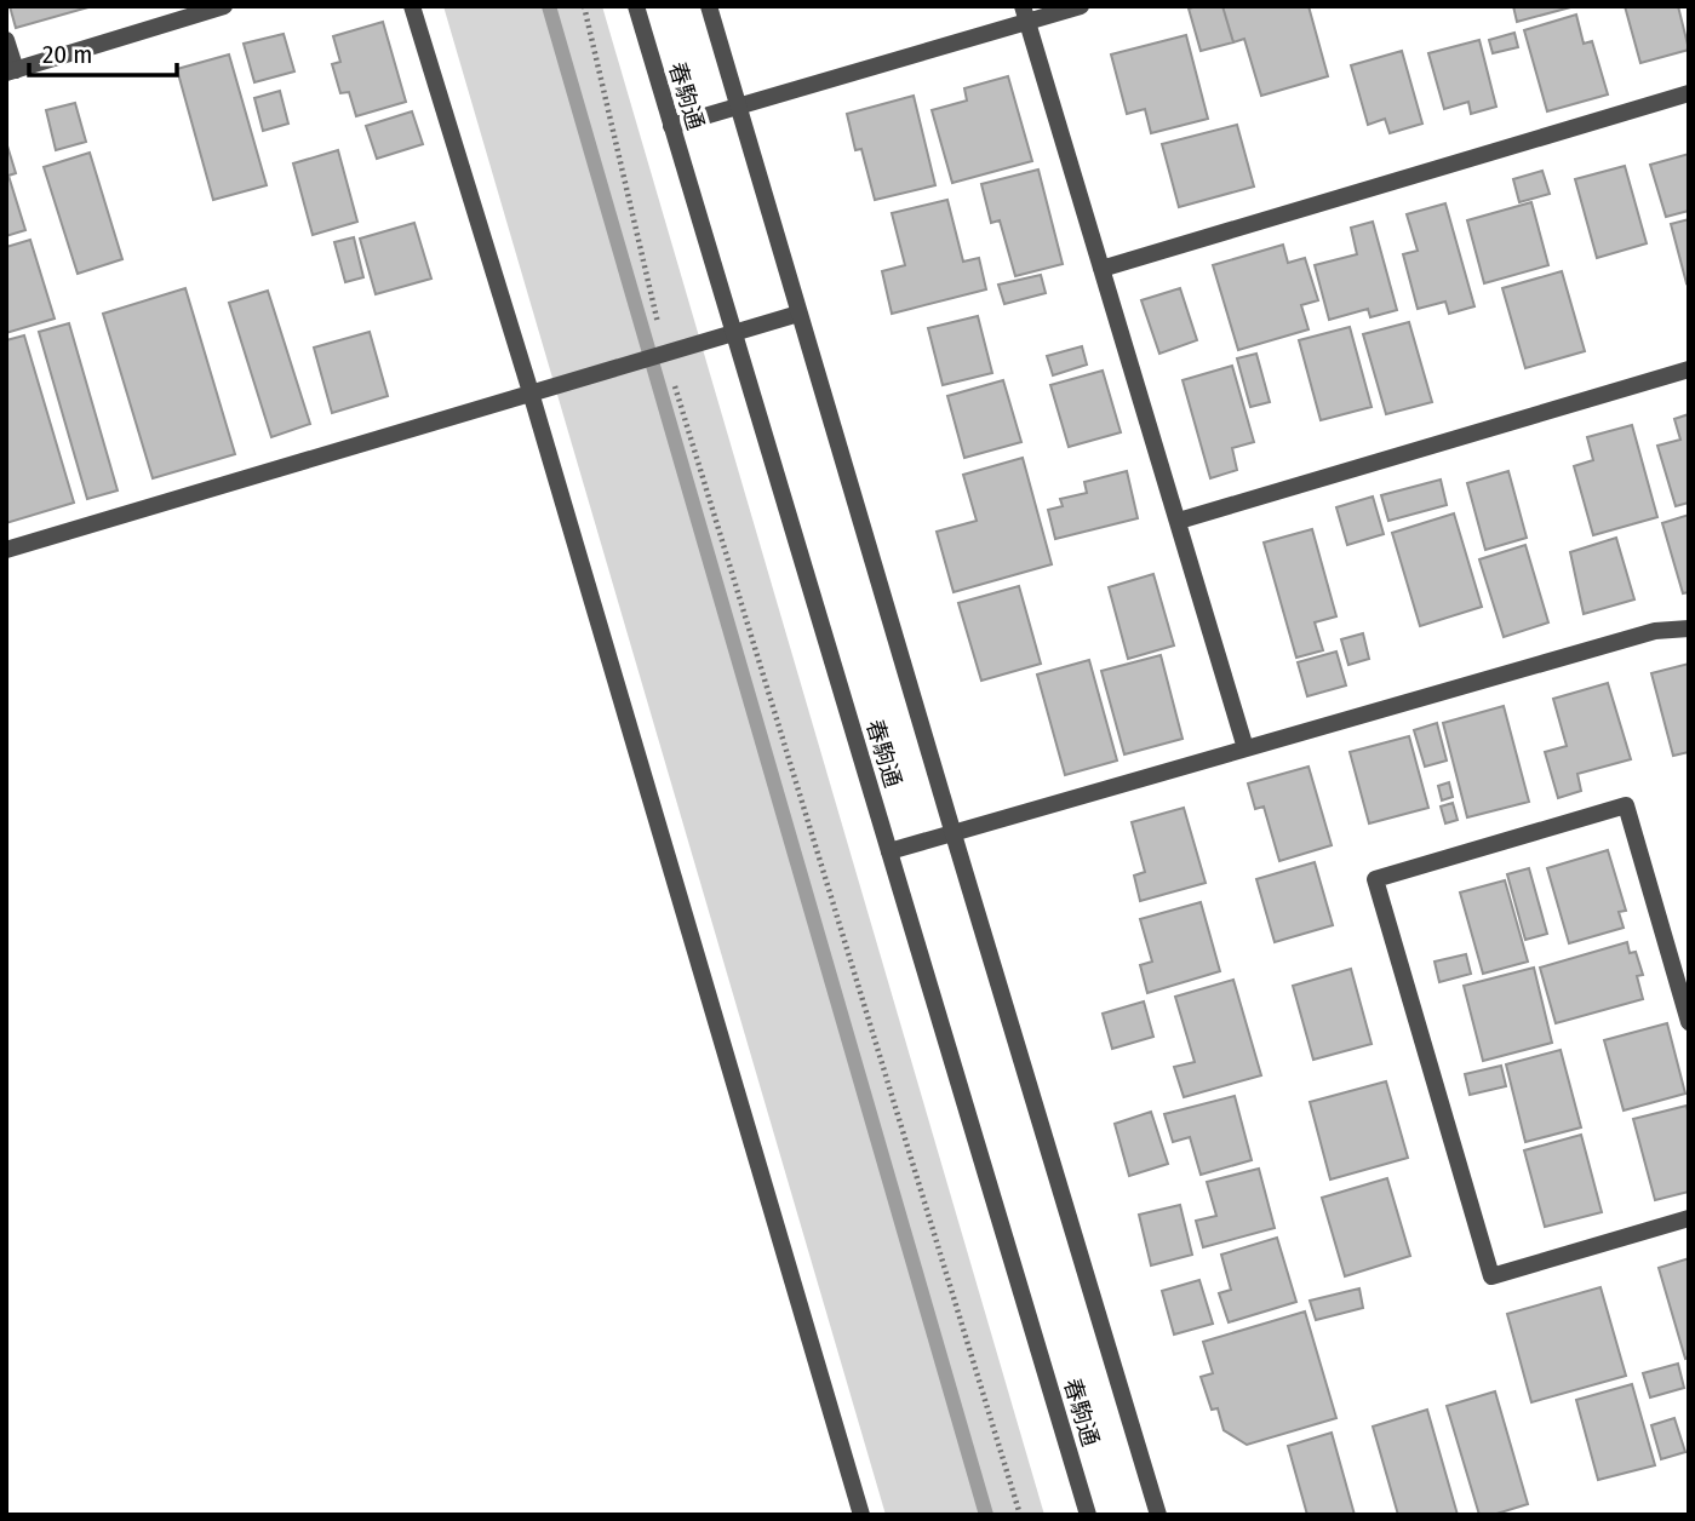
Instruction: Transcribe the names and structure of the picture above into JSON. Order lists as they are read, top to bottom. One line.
{"streets":{"street":["春駒通"]},"scale_bar":"20 m"}
